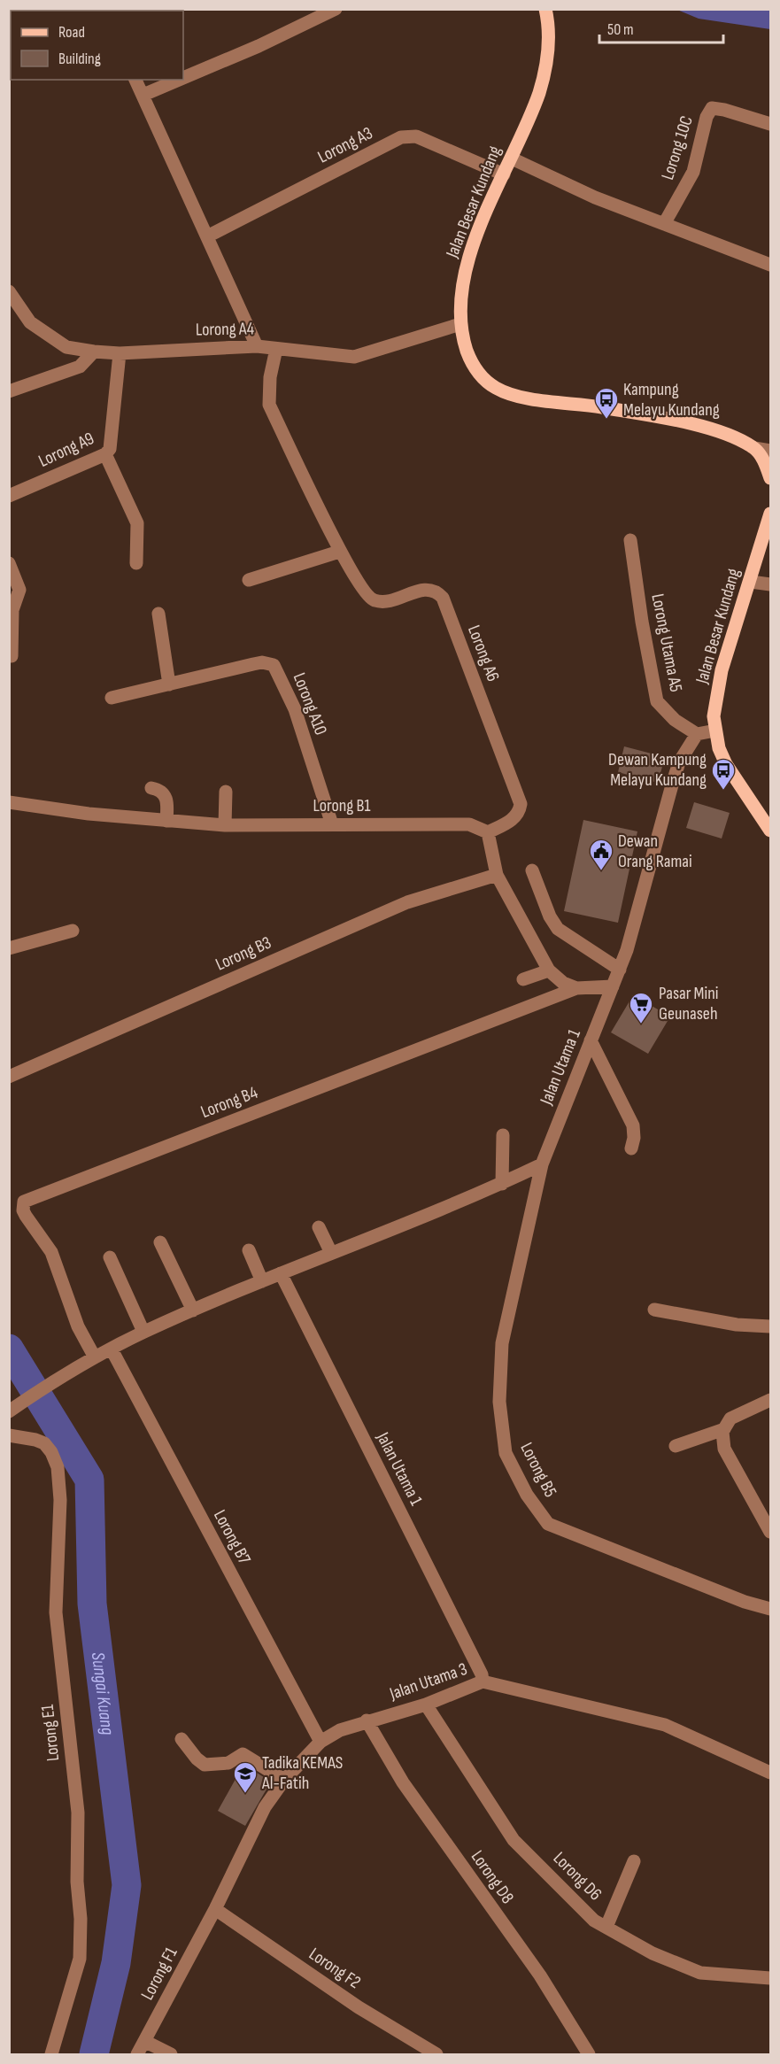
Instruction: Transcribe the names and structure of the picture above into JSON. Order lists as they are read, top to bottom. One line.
{"streets":{"main road":["Jalan Besar Kundang"],"street":["Lorong A3","Lorong 10C","Lorong A4","Lorong A9","Lorong Utama A5","Lorong A6","Lorong A10","Lorong B1","Lorong B3","Jalan Utama 1","Lorong B4","Lorong B5","Lorong B7","Jalan Utama 3","Lorong E1","Lorong D6","Lorong D8","Lorong F2","Lorong F1"]},"crossings":[["Lorong A3","Jalan Besar Kundang"],["Jalan Besar Kundang","Lorong A4"],["Lorong A4","Lorong A9"],["Lorong A4","Lorong A6"],["Lorong Utama A5","Jalan Utama 1"],["Lorong A6","Lorong B1"],["Lorong A10","Lorong B1"],["Jalan Utama 1","Lorong B4"],["Jalan Utama 1","Lorong B5"],["Jalan Utama 1","Jalan Utama 3"],["Lorong B7","Jalan Utama 3"],["Jalan Utama 3","Lorong D6"],["Jalan Utama 3","Lorong D8"],["Jalan Utama 3","Lorong F2"],["Jalan Utama 3","Lorong F1"],["Lorong F2","Lorong F1"]],"water":["Sungai Kuang"],"places":{"bus stop":["Kampung Melayu Kundang","Dewan Kampung Melayu Kundang"],"public building":["Dewan Orang Ramai"],"supermarket":["Pasar Mini Geunaseh"],"school or university":["Tadika KEMAS Al-Fatih"]},"legend":["Road","Building"],"scale_bar":"50 m"}
